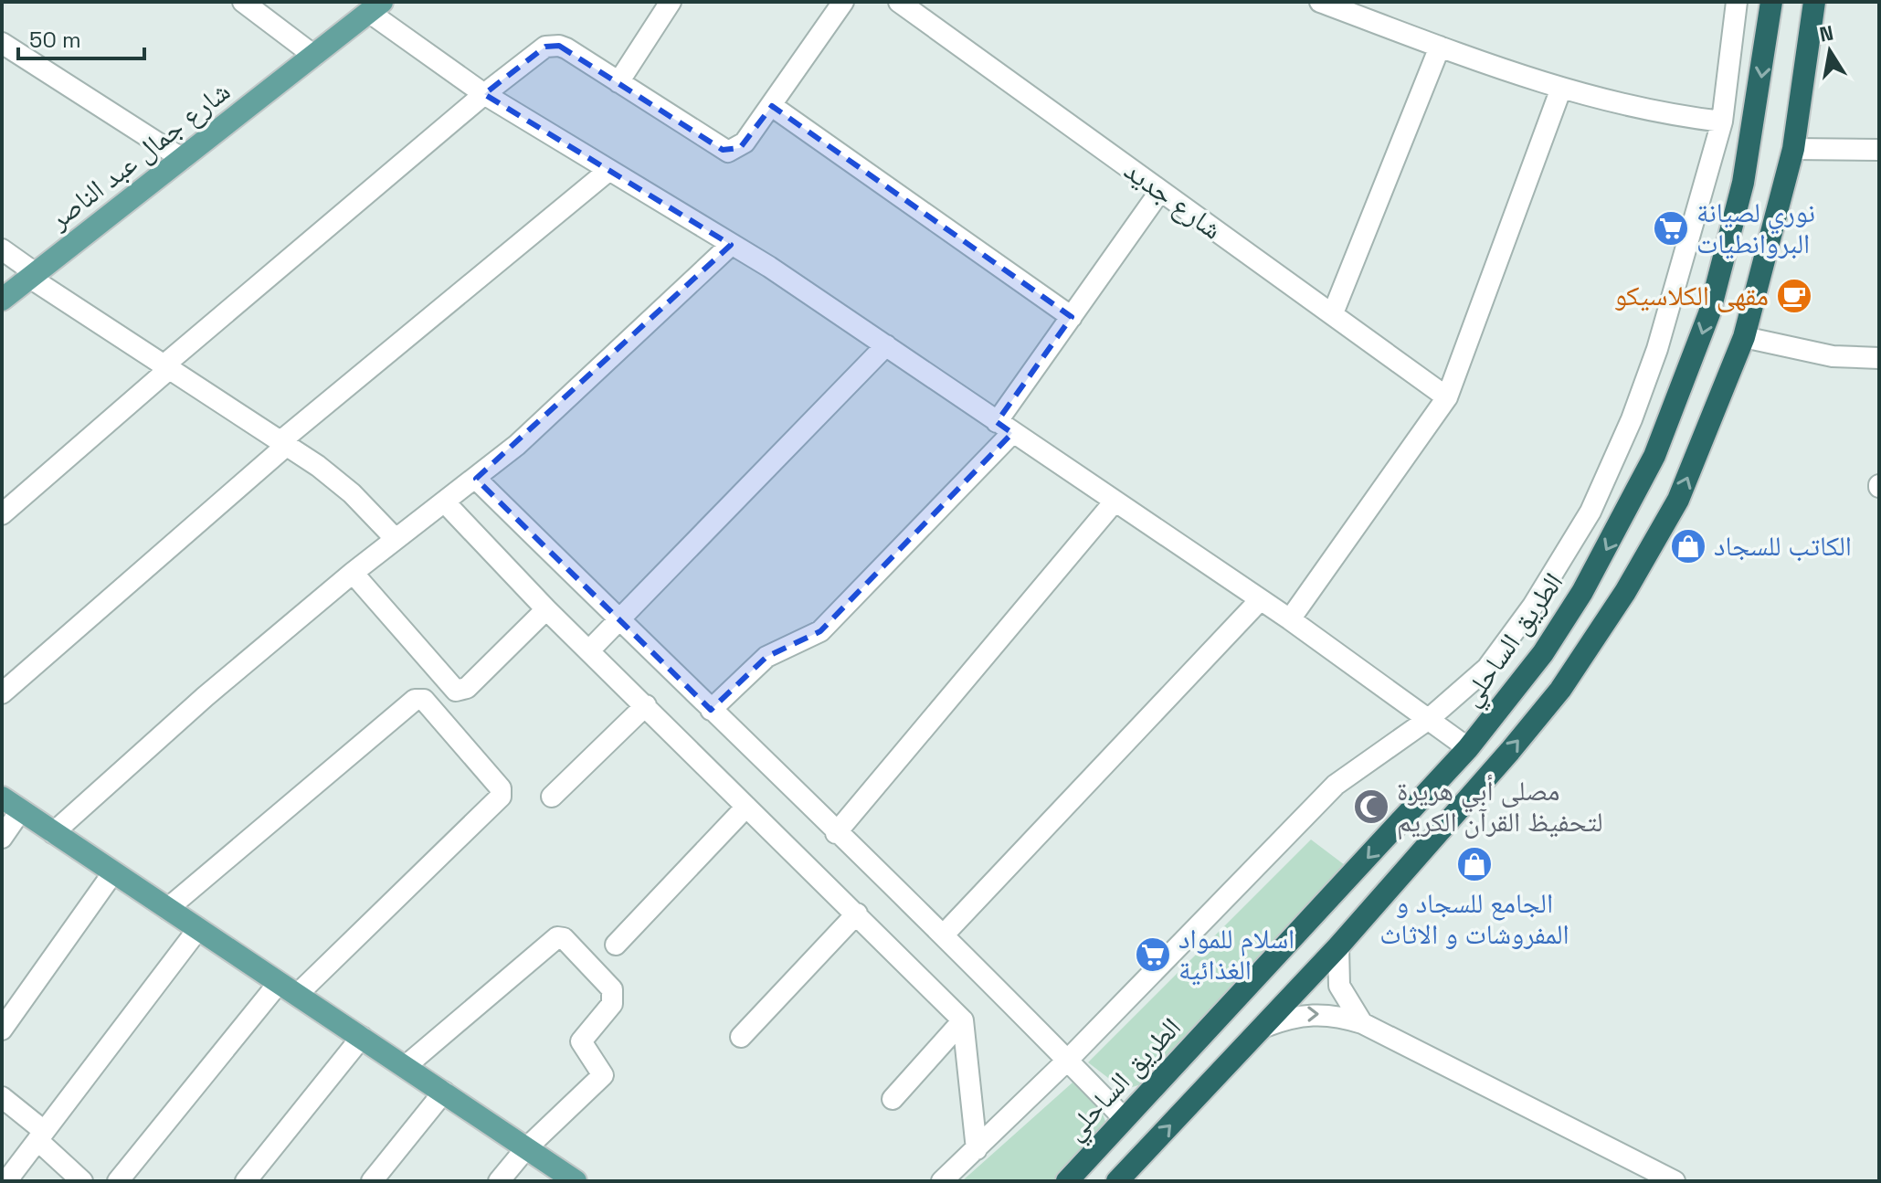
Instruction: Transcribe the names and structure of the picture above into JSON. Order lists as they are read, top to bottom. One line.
{"streets":{"highway":["الطريق الساحلي"],"main road":["شارع جمال عبد الناصر"],"street":["شارع جديد"]},"places":{"supermarket":["نوري لصيانة البروانطيات","اسلام للمواد الغذائية"],"cafe":["مقهى الكلاسيكو"],"shop":["الكاتب للسجاد","الجامع للسجاد و المفروشات و الاثاث"],"mosque":["مصلى أبي هريرة لتحفيظ القرآن الكريم"]},"scale_bar":"50 m","north":"top"}
